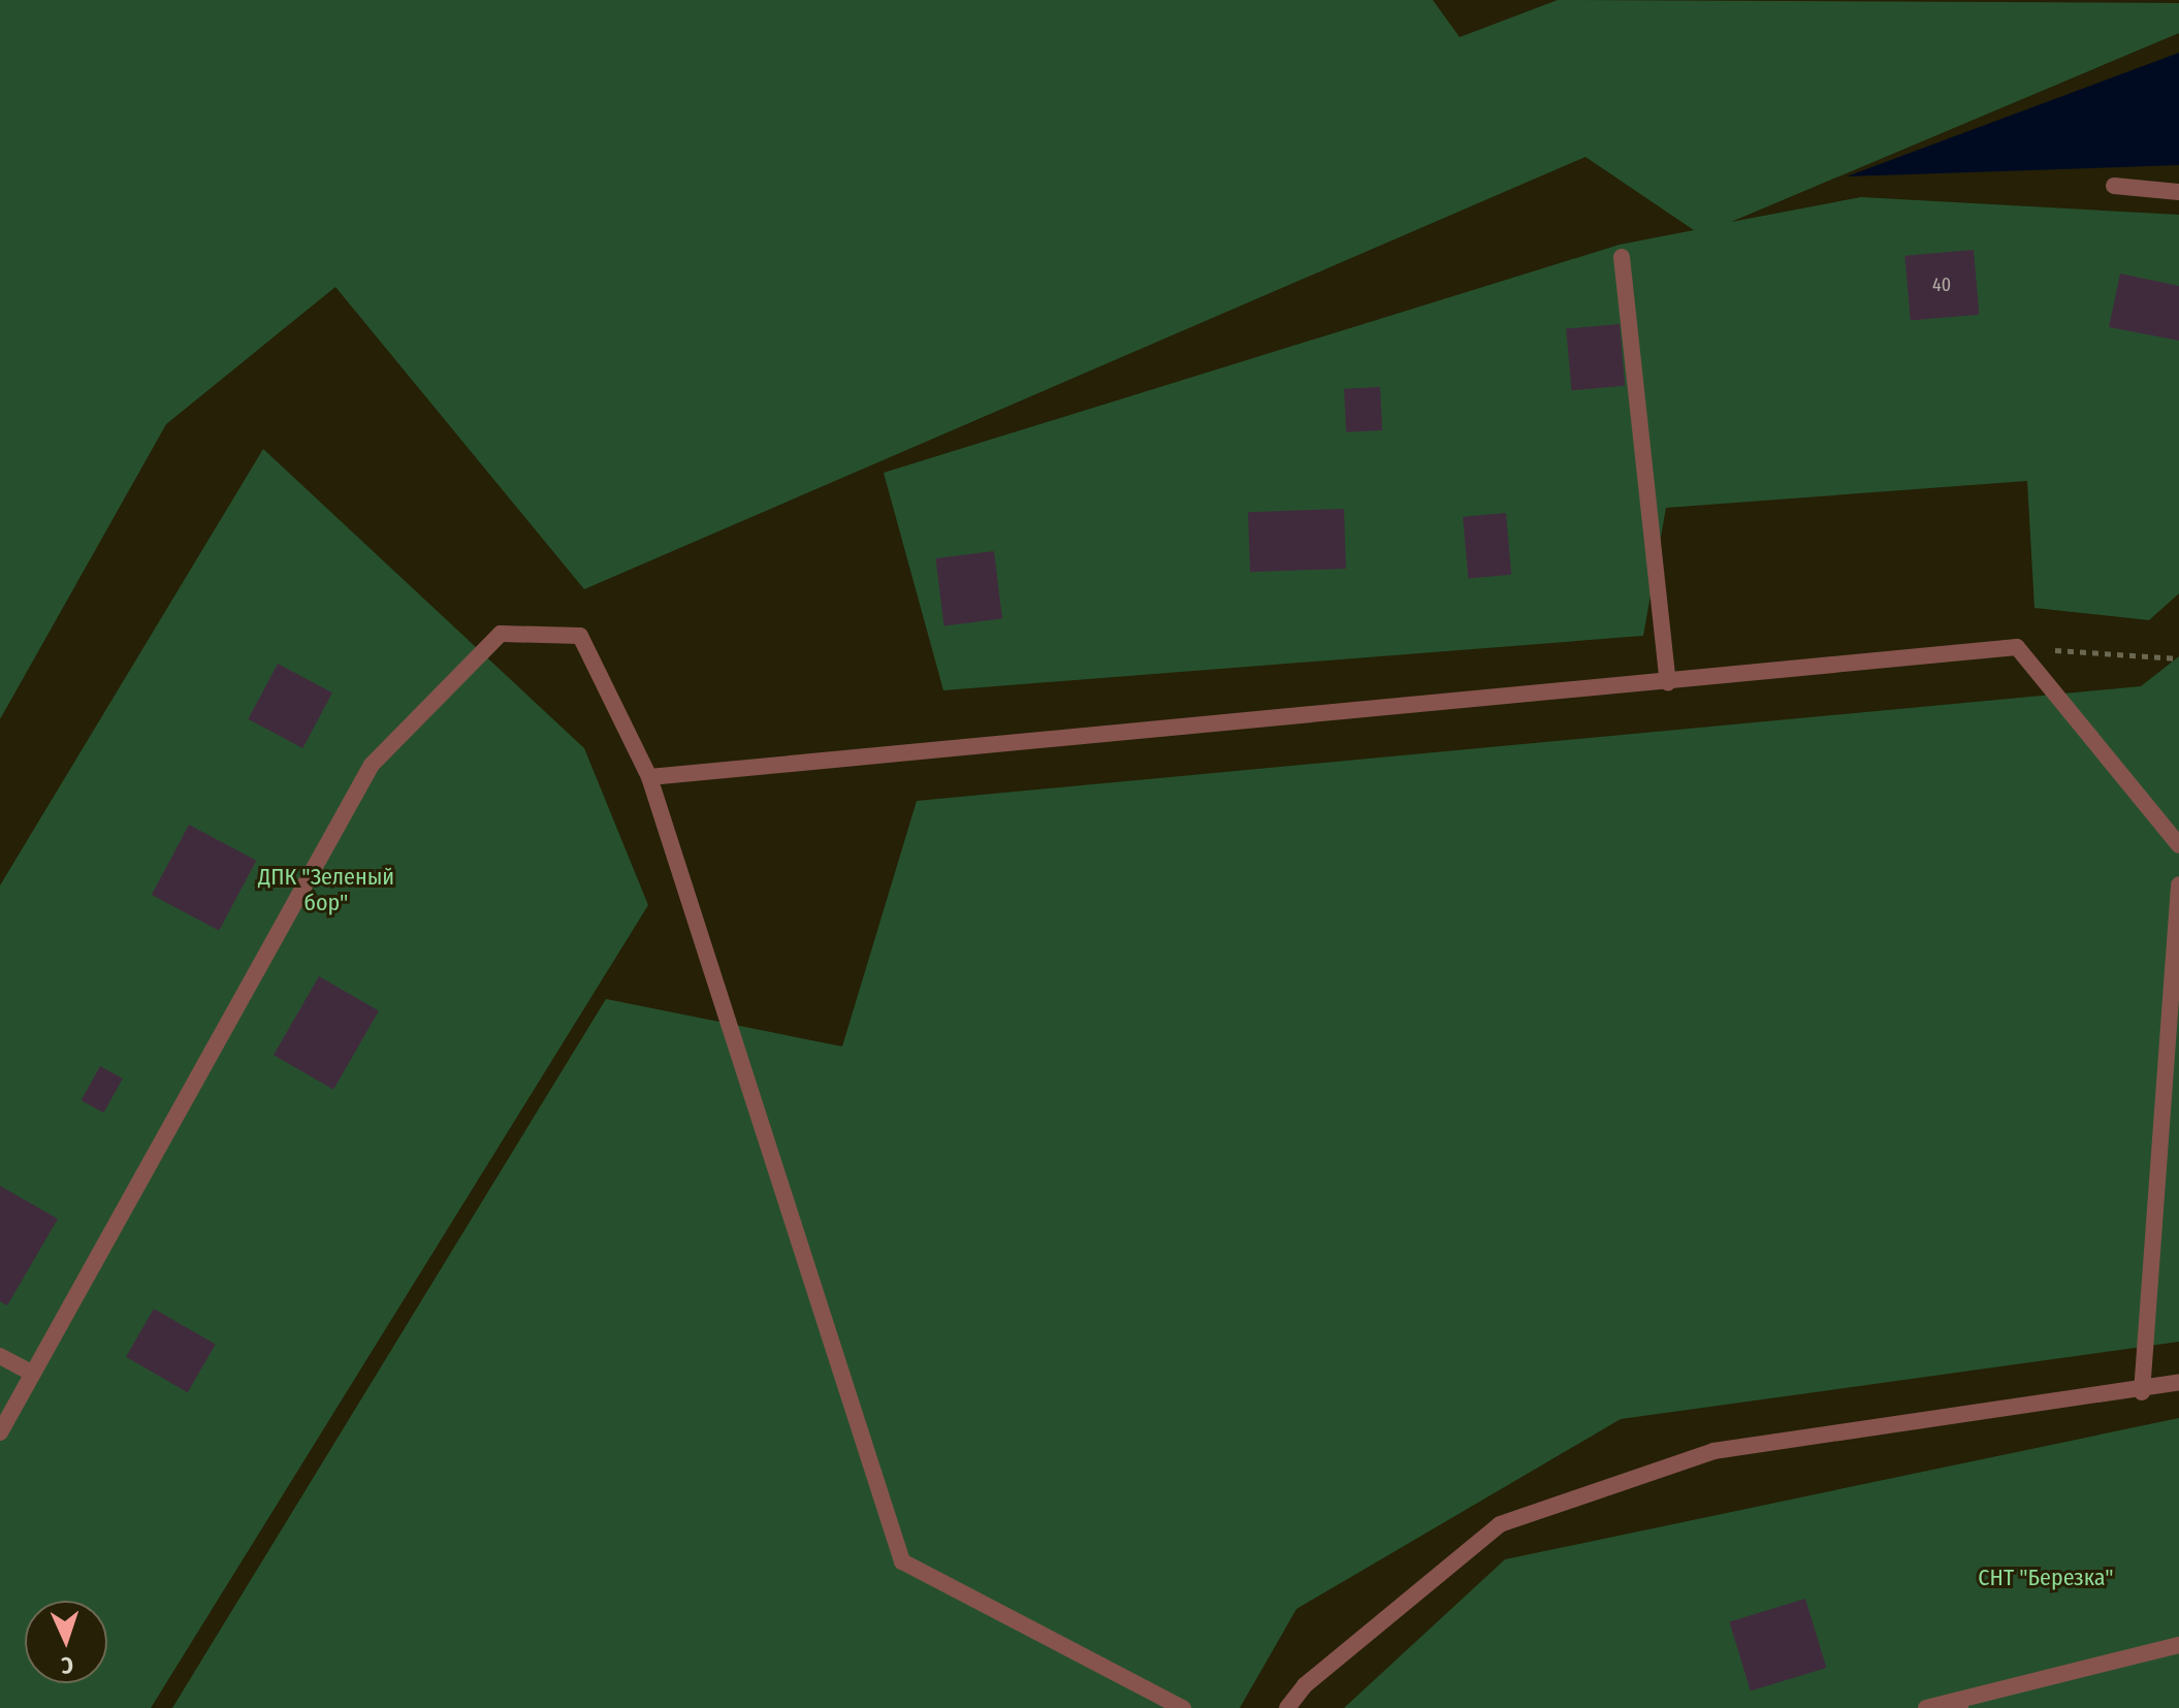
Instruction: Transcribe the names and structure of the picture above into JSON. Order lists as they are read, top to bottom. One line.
{"parks":["ДПК \"Зеленый бор\"","СНТ \"Березка\""],"house_numbers":["40"],"north":"bottom"}
